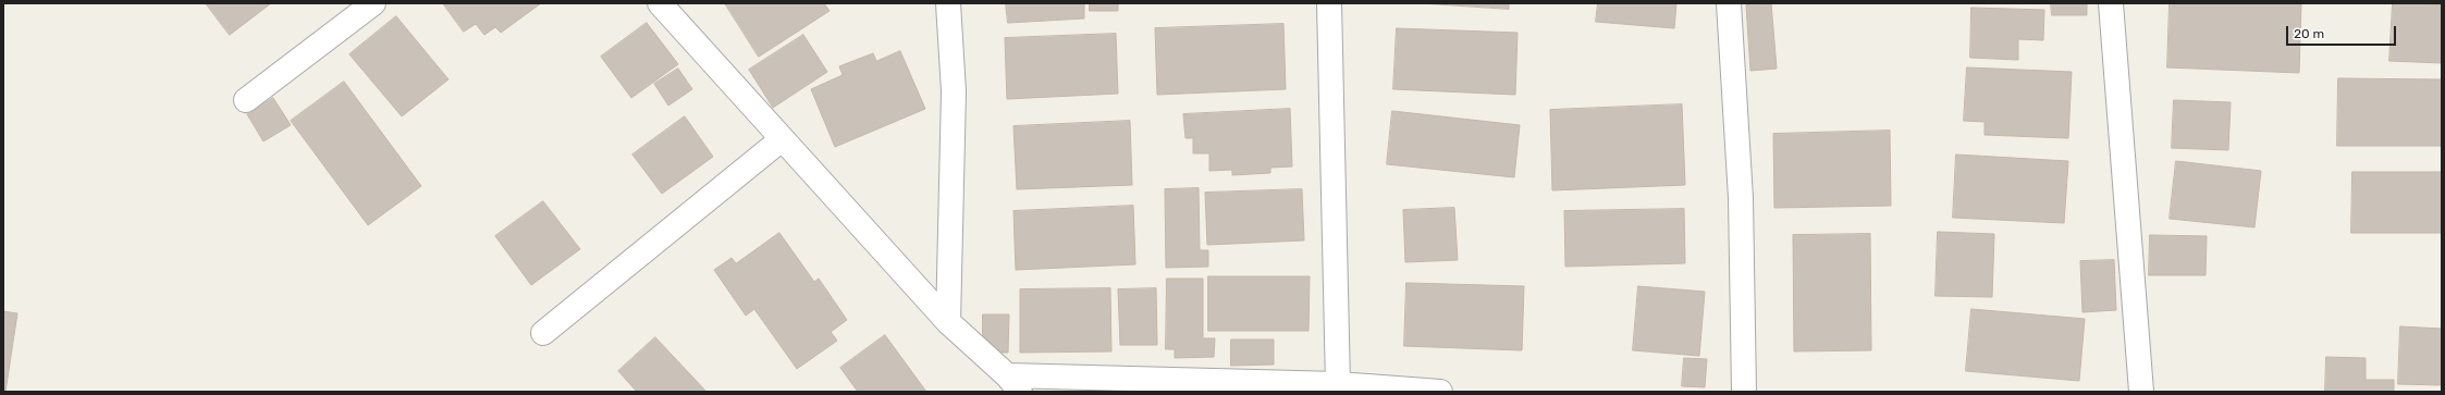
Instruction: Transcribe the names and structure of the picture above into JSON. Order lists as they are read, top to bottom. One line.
{"scale_bar":"20 m"}
